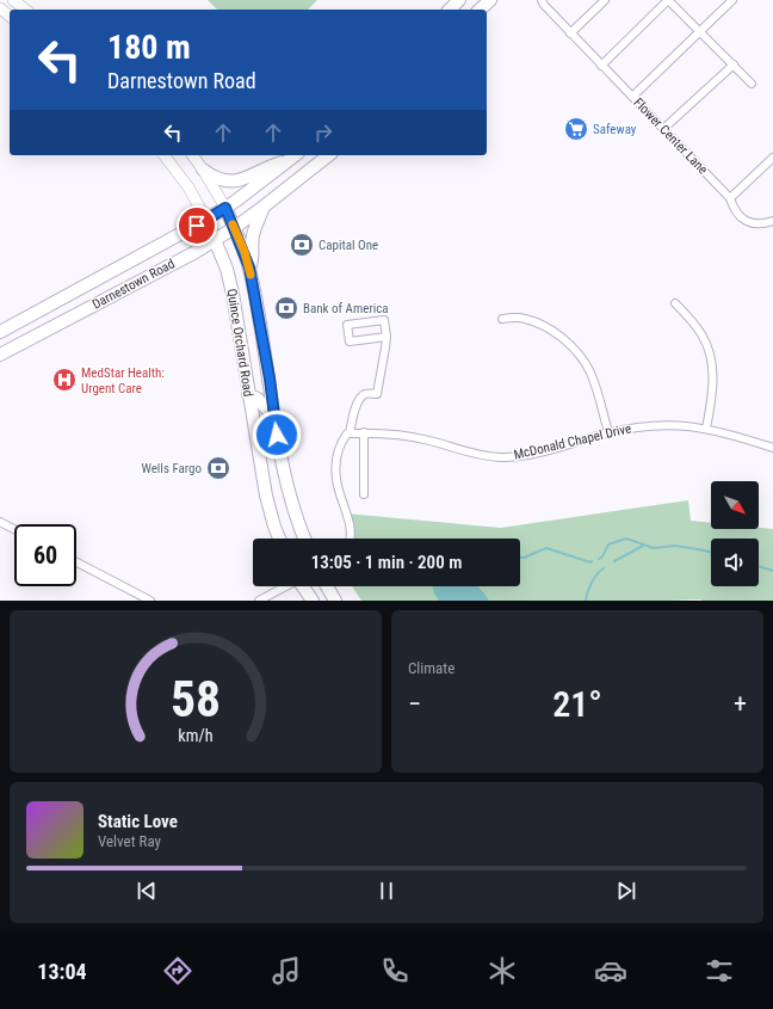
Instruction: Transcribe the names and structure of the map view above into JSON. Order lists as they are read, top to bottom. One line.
{"streets":{"main road":["Darnestown Road","Quince Orchard Road"],"street":["Flower Center Lane","McDonald Chapel Drive"]},"crossings":[["Darnestown Road","Quince Orchard Road"]],"places":{"supermarket":["Safeway"],"bank":["Capital One","Bank of America","Wells Fargo"],"hospital":["MedStar Health: Urgent Care"]},"north":"bottom right","page":{"turn":["180 m","Darnestown Road"],"limit":"60","trip":"13:05 · 1 min · 200 m","tile":"Climate","heat":["−","21°","+"],"song":["Static Love","Velvet Ray"],"tabs":"13:04","gauge":["58","km/h"]}}
